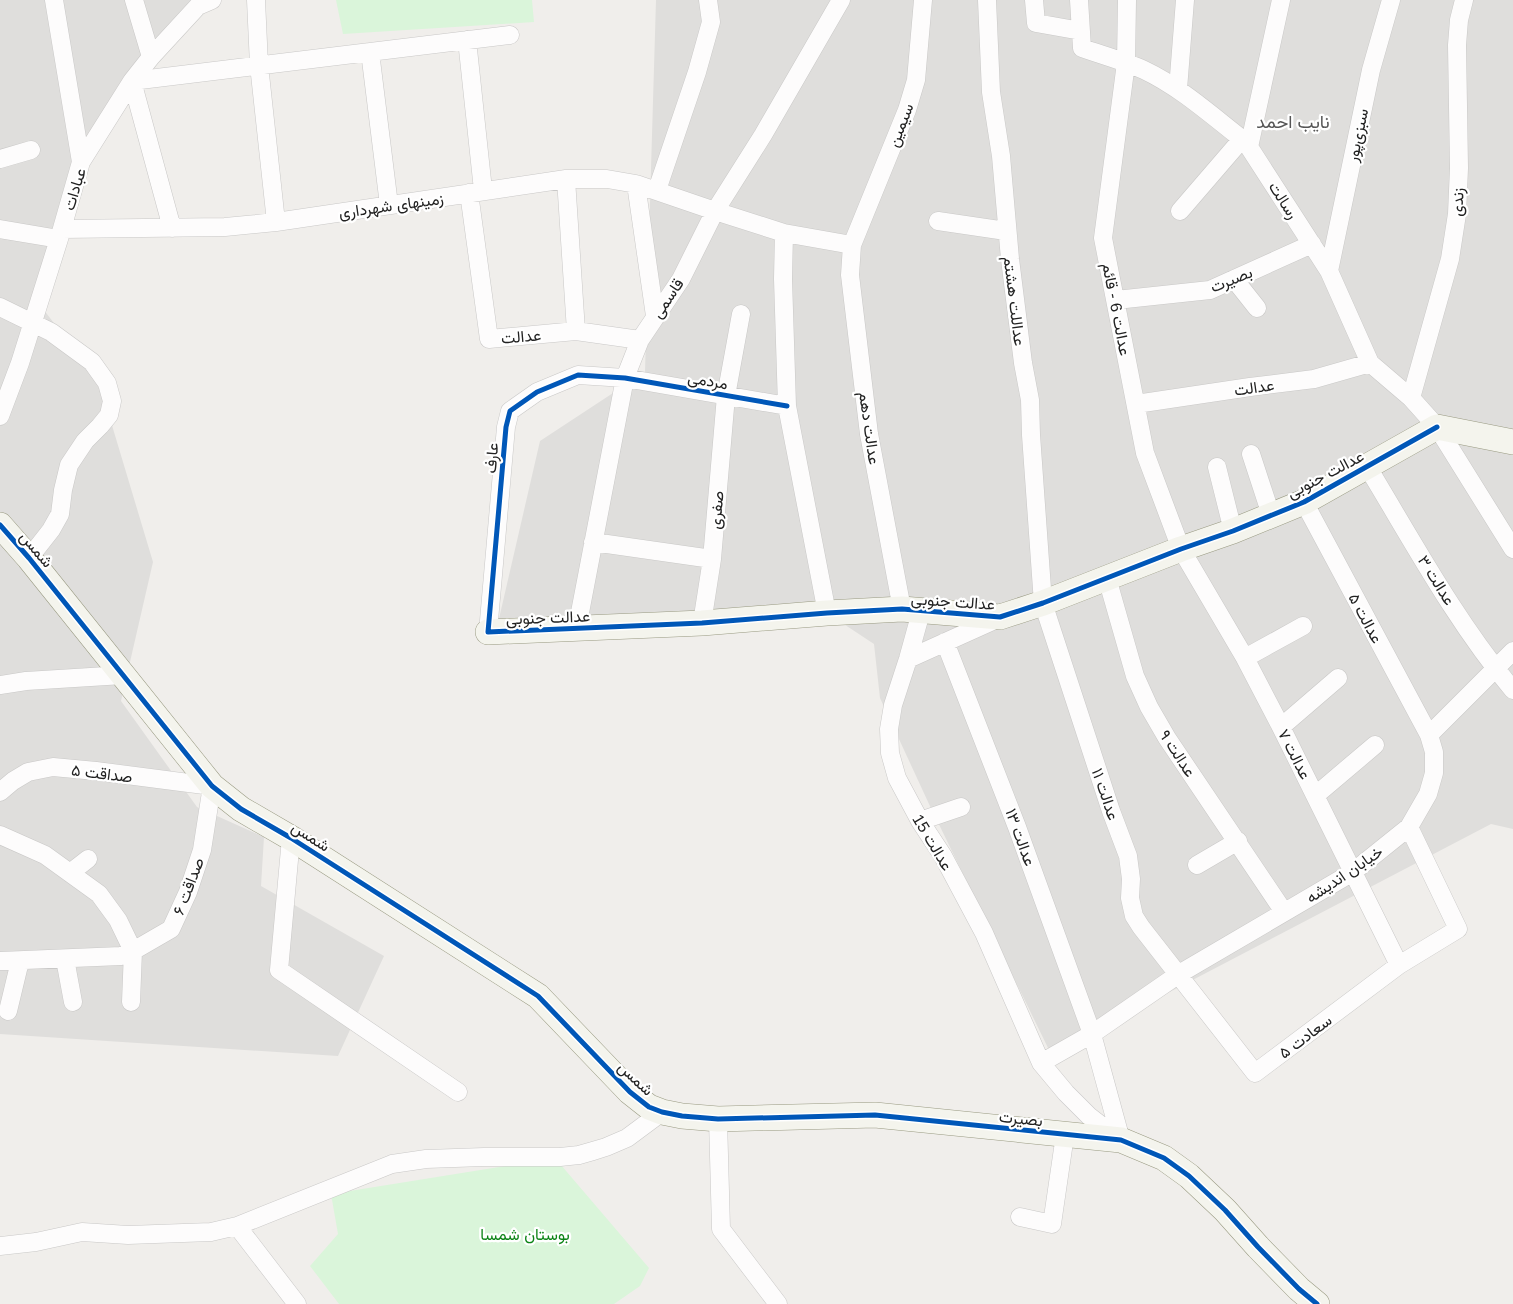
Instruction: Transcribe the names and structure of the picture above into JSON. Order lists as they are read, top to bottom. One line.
{"streets":{"street":["سیمین","سبزی‌پور","عبادات","رسالت","زندی","زمینهای شهرداری","بصیرت","قاسمی","عداللت هشتم","عدالت 6 - قائم","عدالت","مردمی","عدالت دهم","عارف","عدالت جنوبی","صفری","شمس","عدالت ۳","عدالت ۵","عدالت ۹","عدالت ۷","صداقت ۵","عدالت ۱۱","عدالت ۱۳","عدالت 15","خیابان اندیشه","صداقت ۶","سعادت ۵"]},"crossings":[["سیمین","زمینهای شهرداری"],["سیمین","عدالت دهم"],["سبزی‌پور","رسالت"],["عبادات","زمینهای شهرداری"],["رسالت","زندی"],["رسالت","بصیرت"],["رسالت","عدالت 6 - قائم"],["رسالت","عدالت"],["رسالت","عدالت جنوبی"],["زمینهای شهرداری","قاسمی"],["زمینهای شهرداری","عدالت"],["زمینهای شهرداری","عدالت دهم"],["بصیرت","عدالت 6 - قائم"],["بصیرت","شمس"],["بصیرت","عدالت ۱۳"],["بصیرت","عدالت 15"],["قاسمی","عدالت"],["قاسمی","مردمی"],["قاسمی","عارف"],["قاسمی","عدالت جنوبی"],["عداللت هشتم","عدالت جنوبی"],["عداللت هشتم","عدالت ۱۱"],["عدالت 6 - قائم","عدالت"],["عدالت 6 - قائم","عدالت جنوبی"],["عدالت 6 - قائم","عدالت ۷"],["مردمی","عارف"],["مردمی","صفری"],["عدالت دهم","عدالت جنوبی"],["عدالت دهم","عدالت 15"],["عارف","عدالت جنوبی"],["عدالت جنوبی","صفری"],["عدالت جنوبی","عدالت ۳"],["عدالت جنوبی","عدالت ۵"],["عدالت جنوبی","عدالت ۹"],["عدالت جنوبی","عدالت ۷"],["عدالت جنوبی","عدالت ۱۱"],["عدالت جنوبی","عدالت 15"],["شمس","صداقت ۵"],["شمس","صداقت ۶"],["عدالت ۵","خیابان اندیشه"],["عدالت ۹","خیابان اندیشه"],["عدالت ۷","خیابان اندیشه"],["عدالت ۷","سعادت ۵"],["صداقت ۵","صداقت ۶"],["عدالت ۱۱","خیابان اندیشه"],["عدالت ۱۱","سعادت ۵"],["عدالت ۱۳","عدالت 15"],["عدالت ۱۳","خیابان اندیشه"],["عدالت 15","خیابان اندیشه"],["خیابان اندیشه","سعادت ۵"]],"districts":["نایب احمد"],"parks":["بوستان شمسا"]}
